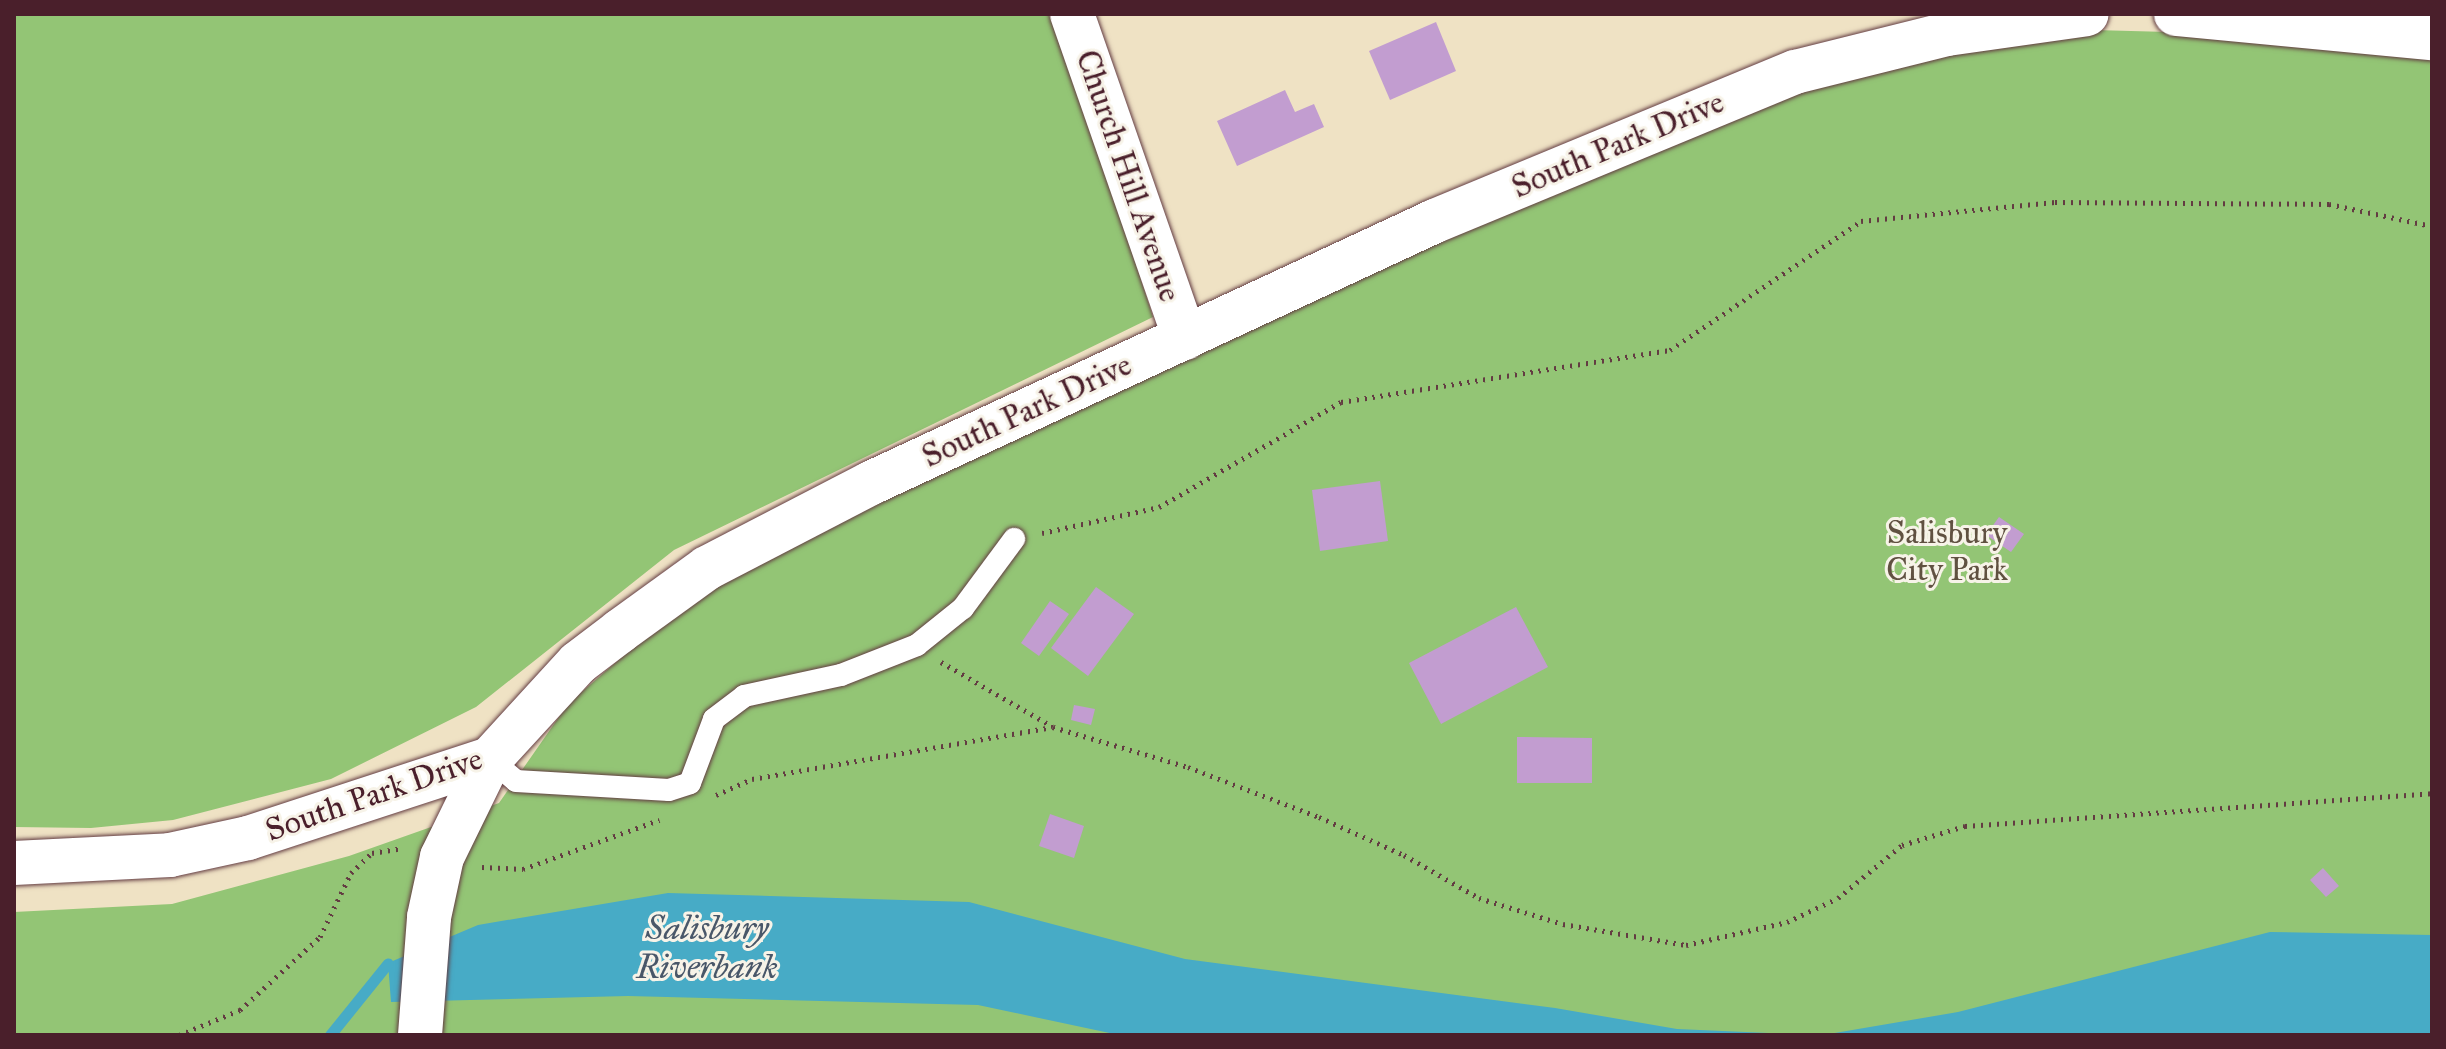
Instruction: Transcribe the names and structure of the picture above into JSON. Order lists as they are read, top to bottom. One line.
{"streets":{"street":["South Park Drive","Church Hill Avenue"]},"crossings":[["South Park Drive","Church Hill Avenue"]],"water":["Salisbury Riverbank"],"parks":["Salisbury City Park"]}
